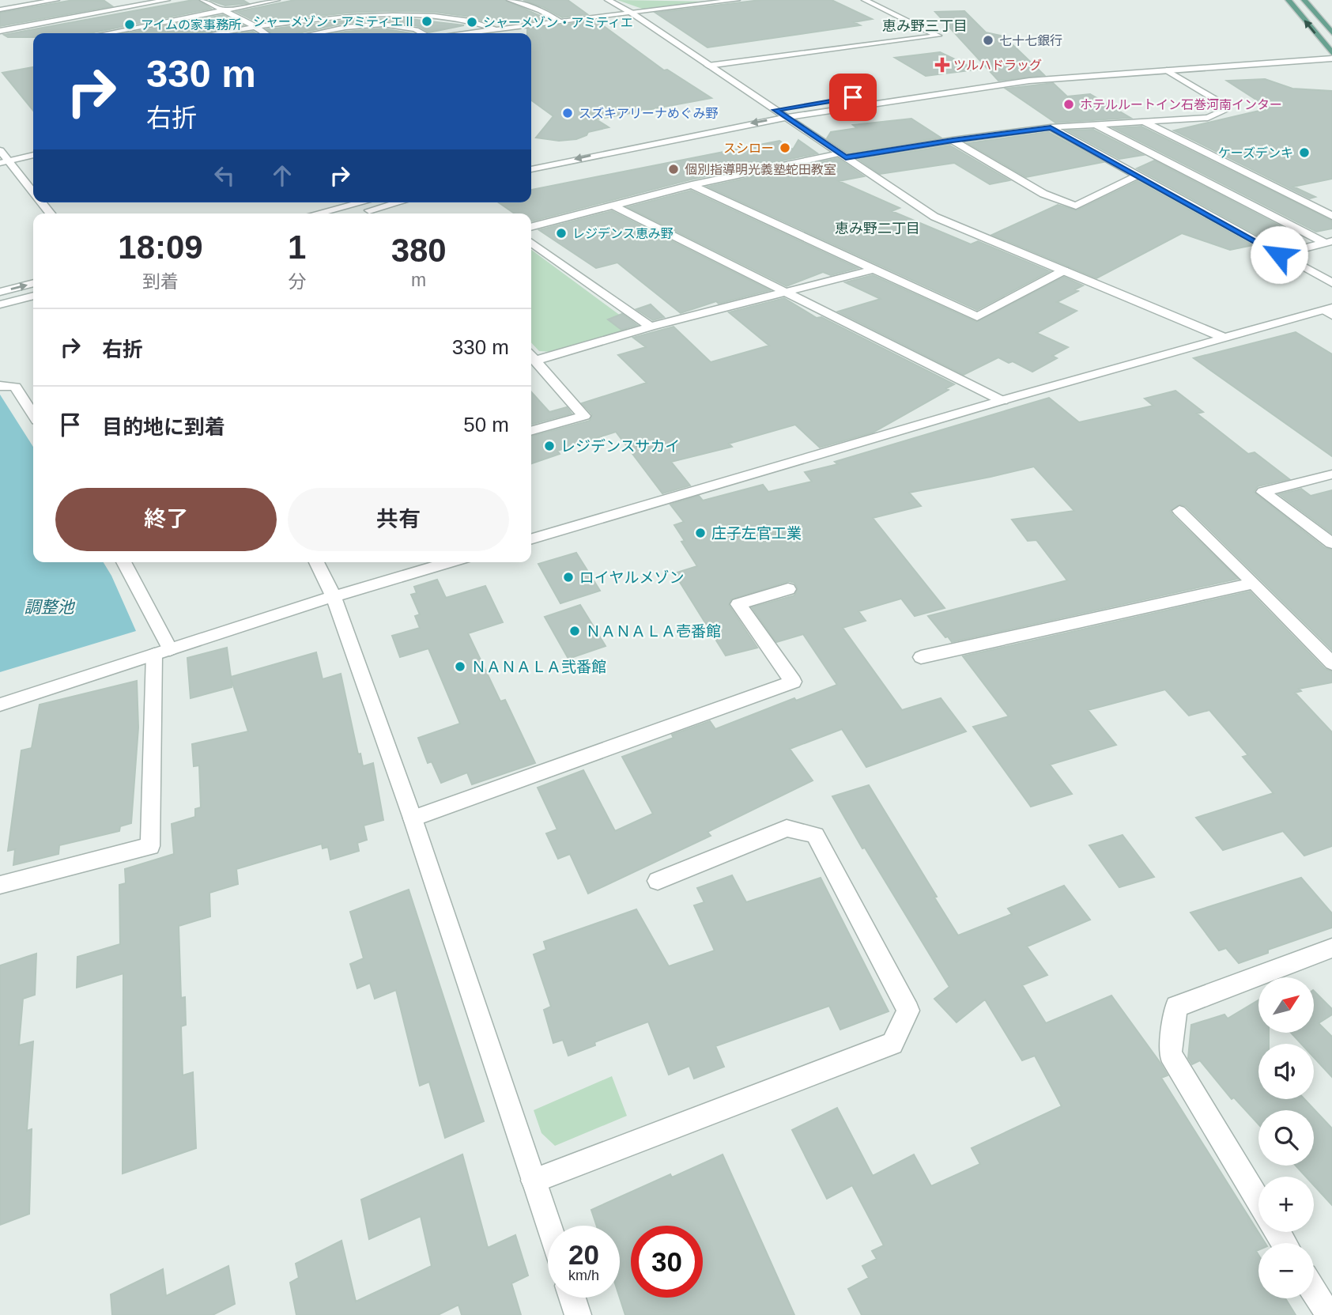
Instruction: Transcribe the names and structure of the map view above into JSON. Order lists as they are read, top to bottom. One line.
{"districts":["恵み野三丁目","恵み野二丁目"],"water":["調整池"],"places":{"other":["シャーメゾン・アミティエⅡ","シャーメゾン・アミティエ","アイムの家事務所","七十七銀行","ホテルルートイン石巻河南インター","スズキアリーナめぐみ野","スシロー","ケーズデンキ","個別指導明光義塾蛇田教室","レジデンス恵み野","レジデンスサカイ","庄子左官工業","ロイヤルメゾン","ＮＡＮＡＬＡ壱番館","ＮＡＮＡＬＡ弐番館"],"health":["ツルハドラッグ"]},"north":"top right","page":{"turn":["330 m","右折"],"eta":["18:09","到着","1","分","380","m"],"list":[{"name":"右折","value":"330 m"},{"name":"目的地に到着","value":"50 m"}],"buttons":["終了","共有"],"map_buttons":["+","−"],"speed":"20 km/h","limit":"30"}}
